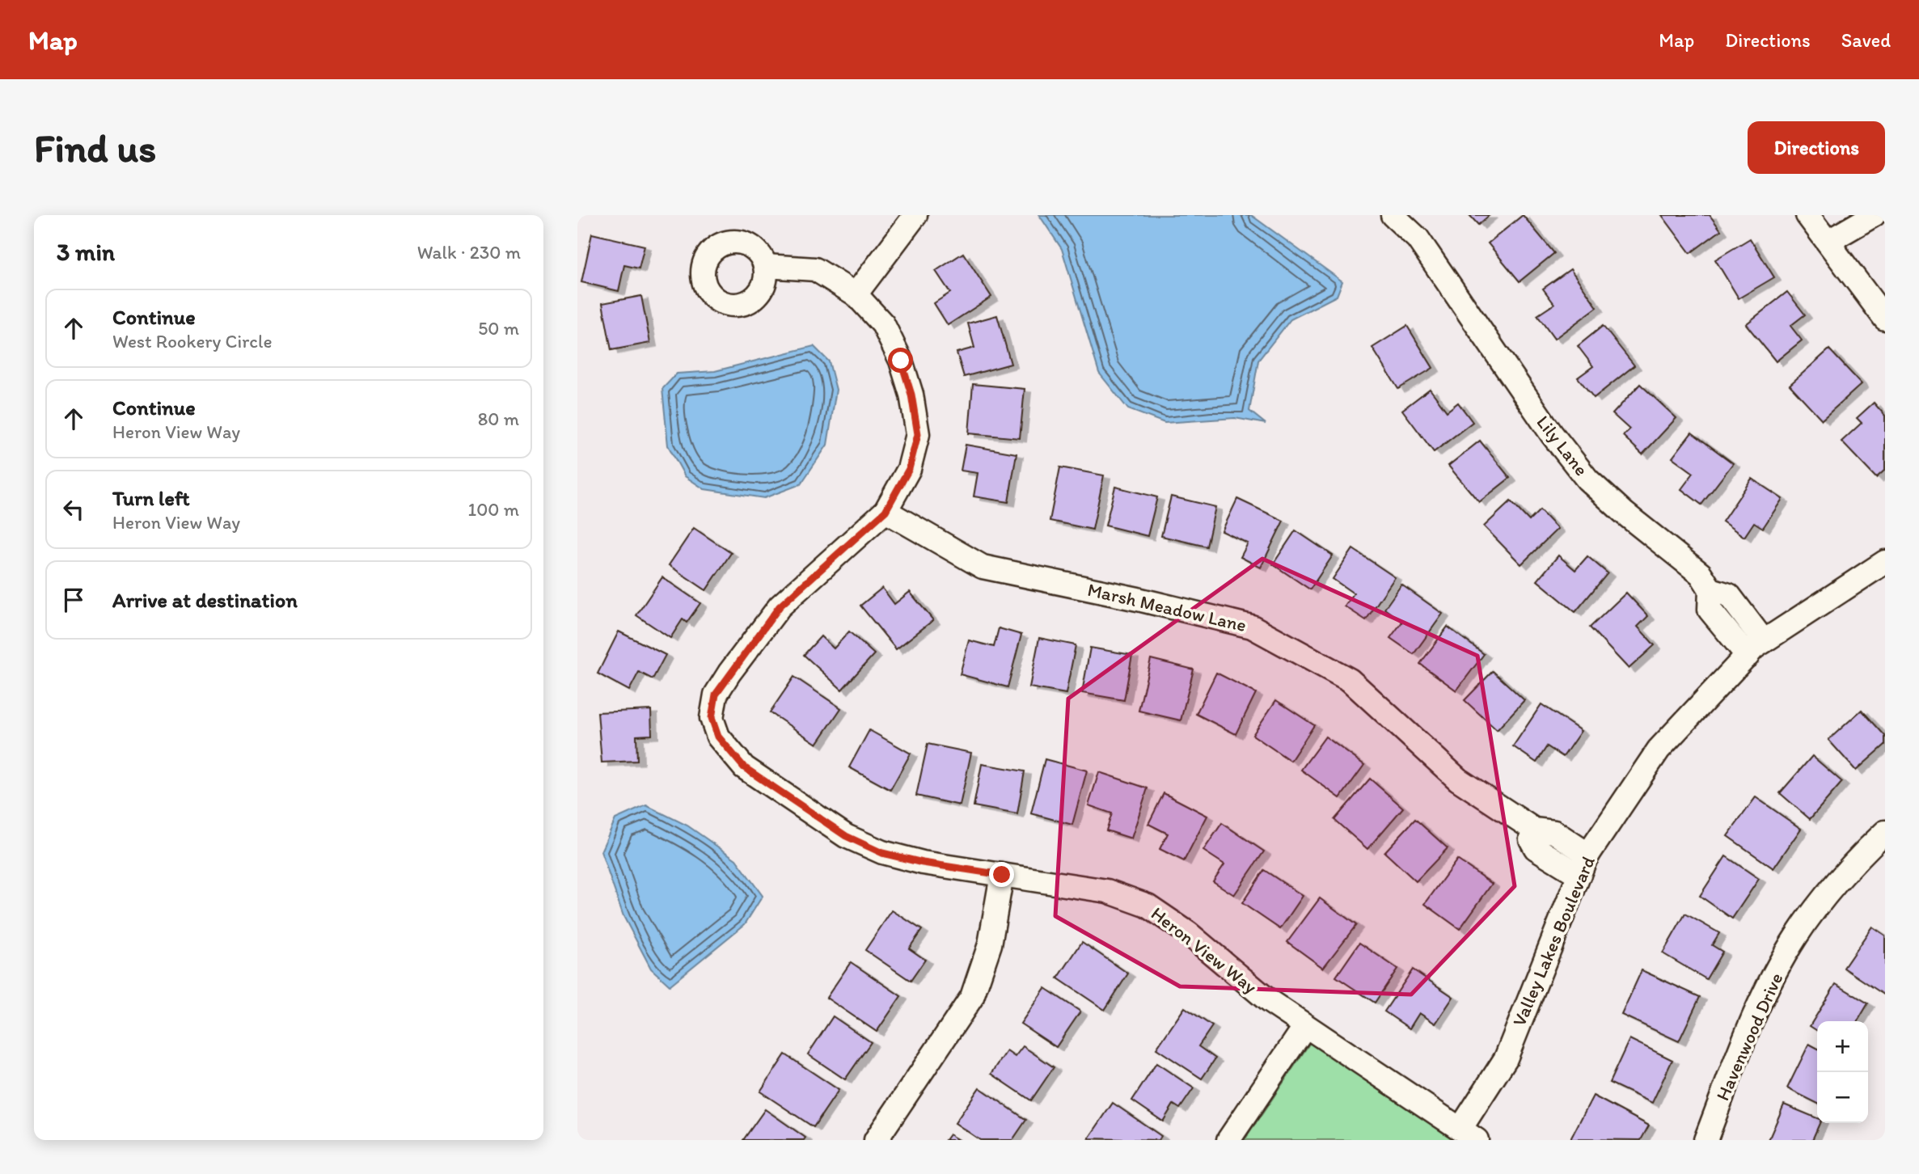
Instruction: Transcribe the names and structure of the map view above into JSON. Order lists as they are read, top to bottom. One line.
{"streets":{"street":["Lily Lane","Marsh Meadow Lane","Valley Lakes Boulevard","Heron View Way","Havenwood Drive"]},"crossings":[["Lily Lane","Valley Lakes Boulevard"],["Marsh Meadow Lane","Valley Lakes Boulevard"],["Marsh Meadow Lane","Heron View Way"],["Valley Lakes Boulevard","Heron View Way"]],"page":{"header":"Map","nav":["Map","Directions","Saved"],"buttons":"Directions","title":"Find us","heading":["3 min","Walk · 230 m"],"list":[["Continue","West Rookery Circle","50 m"],["Continue","Heron View Way","80 m"],["Turn left","Heron View Way","100 m"],"Arrive at destination"],"map_buttons":["+","−"]}}
